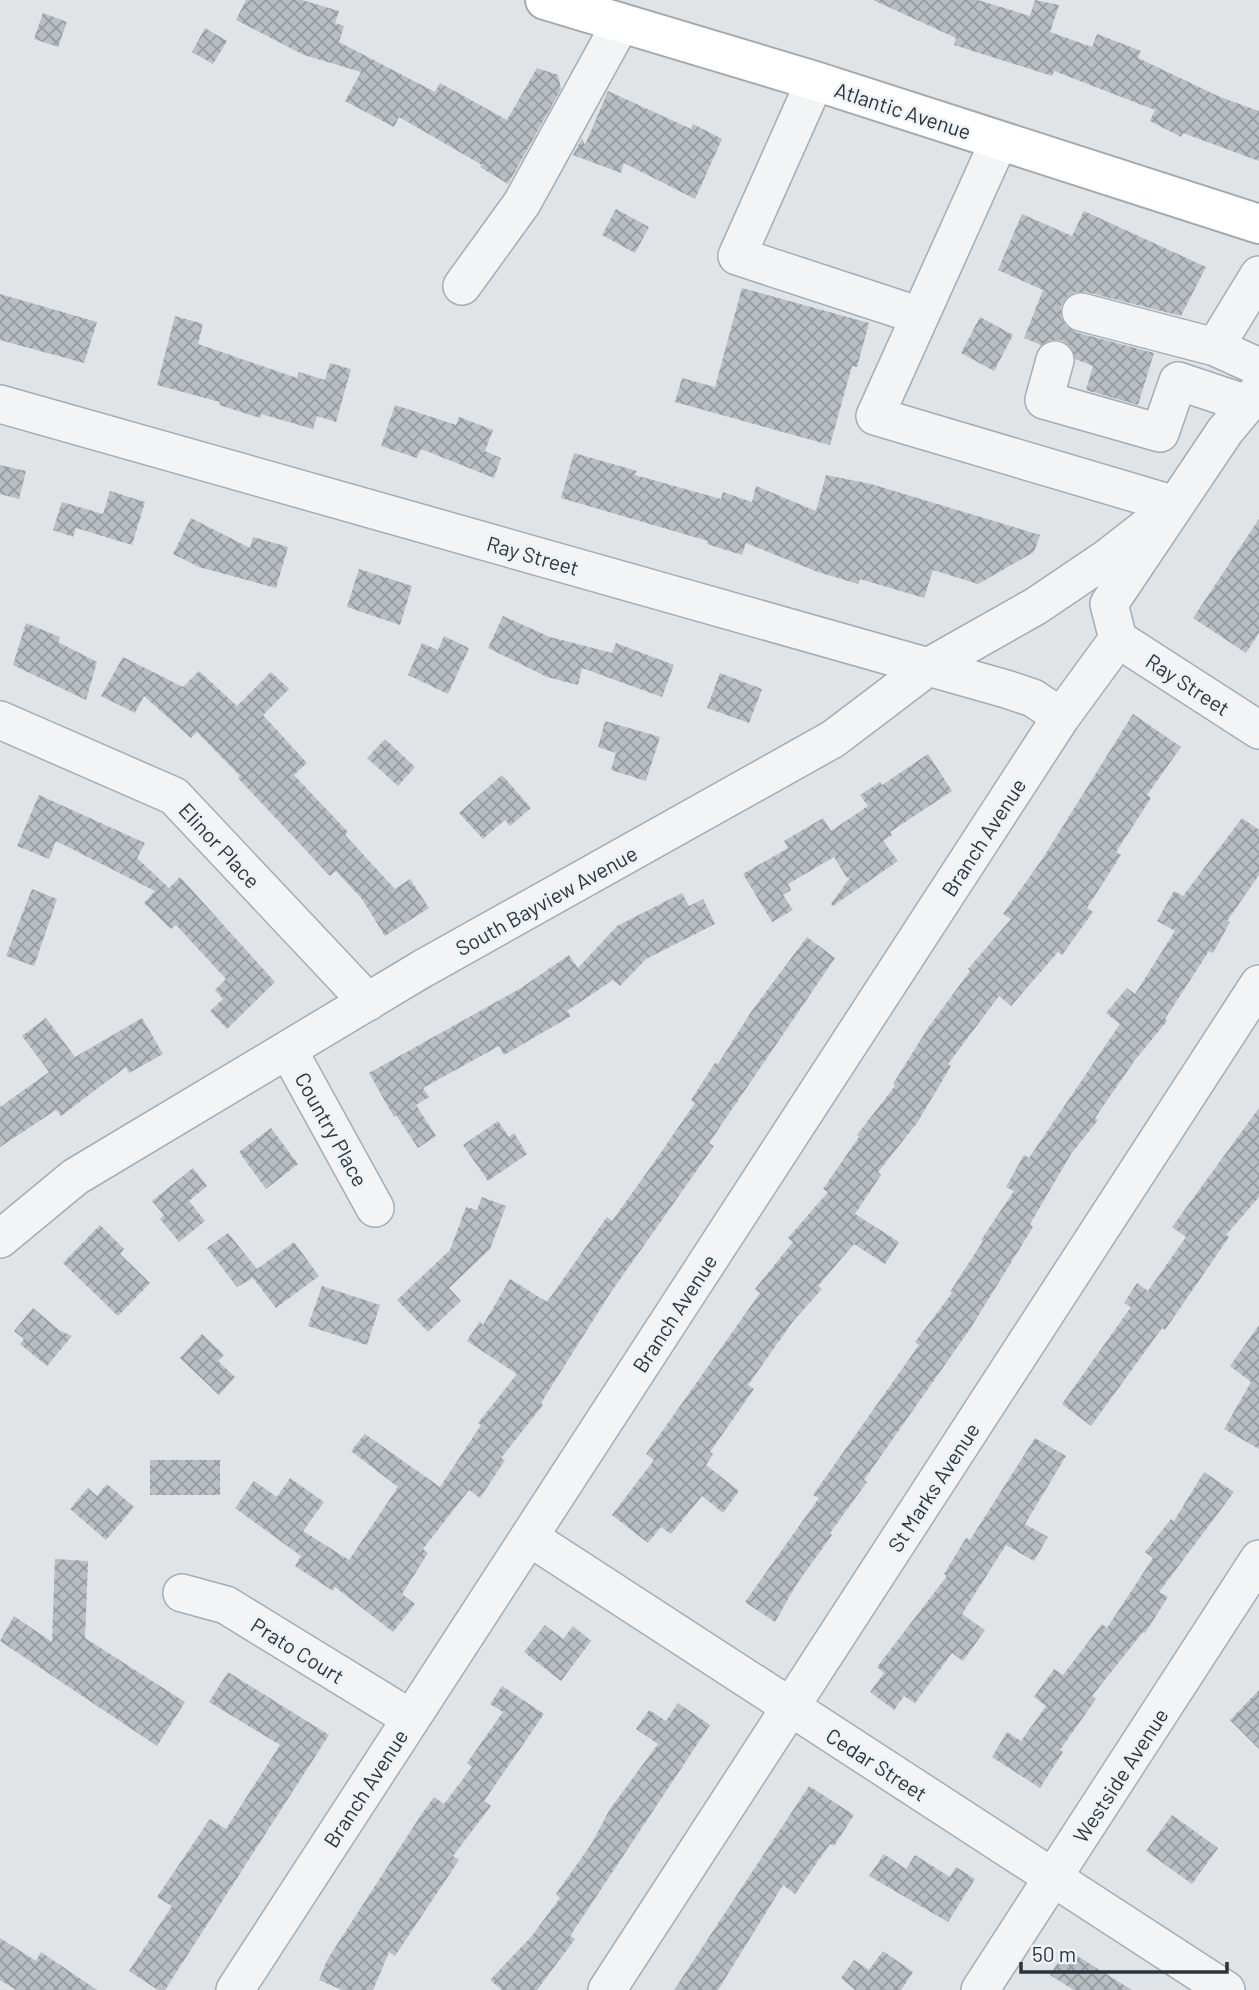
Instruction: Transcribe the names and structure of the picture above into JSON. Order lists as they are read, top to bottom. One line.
{"streets":{"main road":["Atlantic Avenue"],"street":["Ray Street","Branch Avenue","Elinor Place","South Bayview Avenue","Country Place","St Marks Avenue","Prato Court","Cedar Street","Westside Avenue"]},"crossings":[["Ray Street","Branch Avenue"],["Ray Street","South Bayview Avenue"],["Branch Avenue","Prato Court"],["Branch Avenue","Cedar Street"],["Elinor Place","South Bayview Avenue"],["South Bayview Avenue","Country Place"],["St Marks Avenue","Cedar Street"],["Cedar Street","Westside Avenue"]],"scale_bar":"50 m"}
